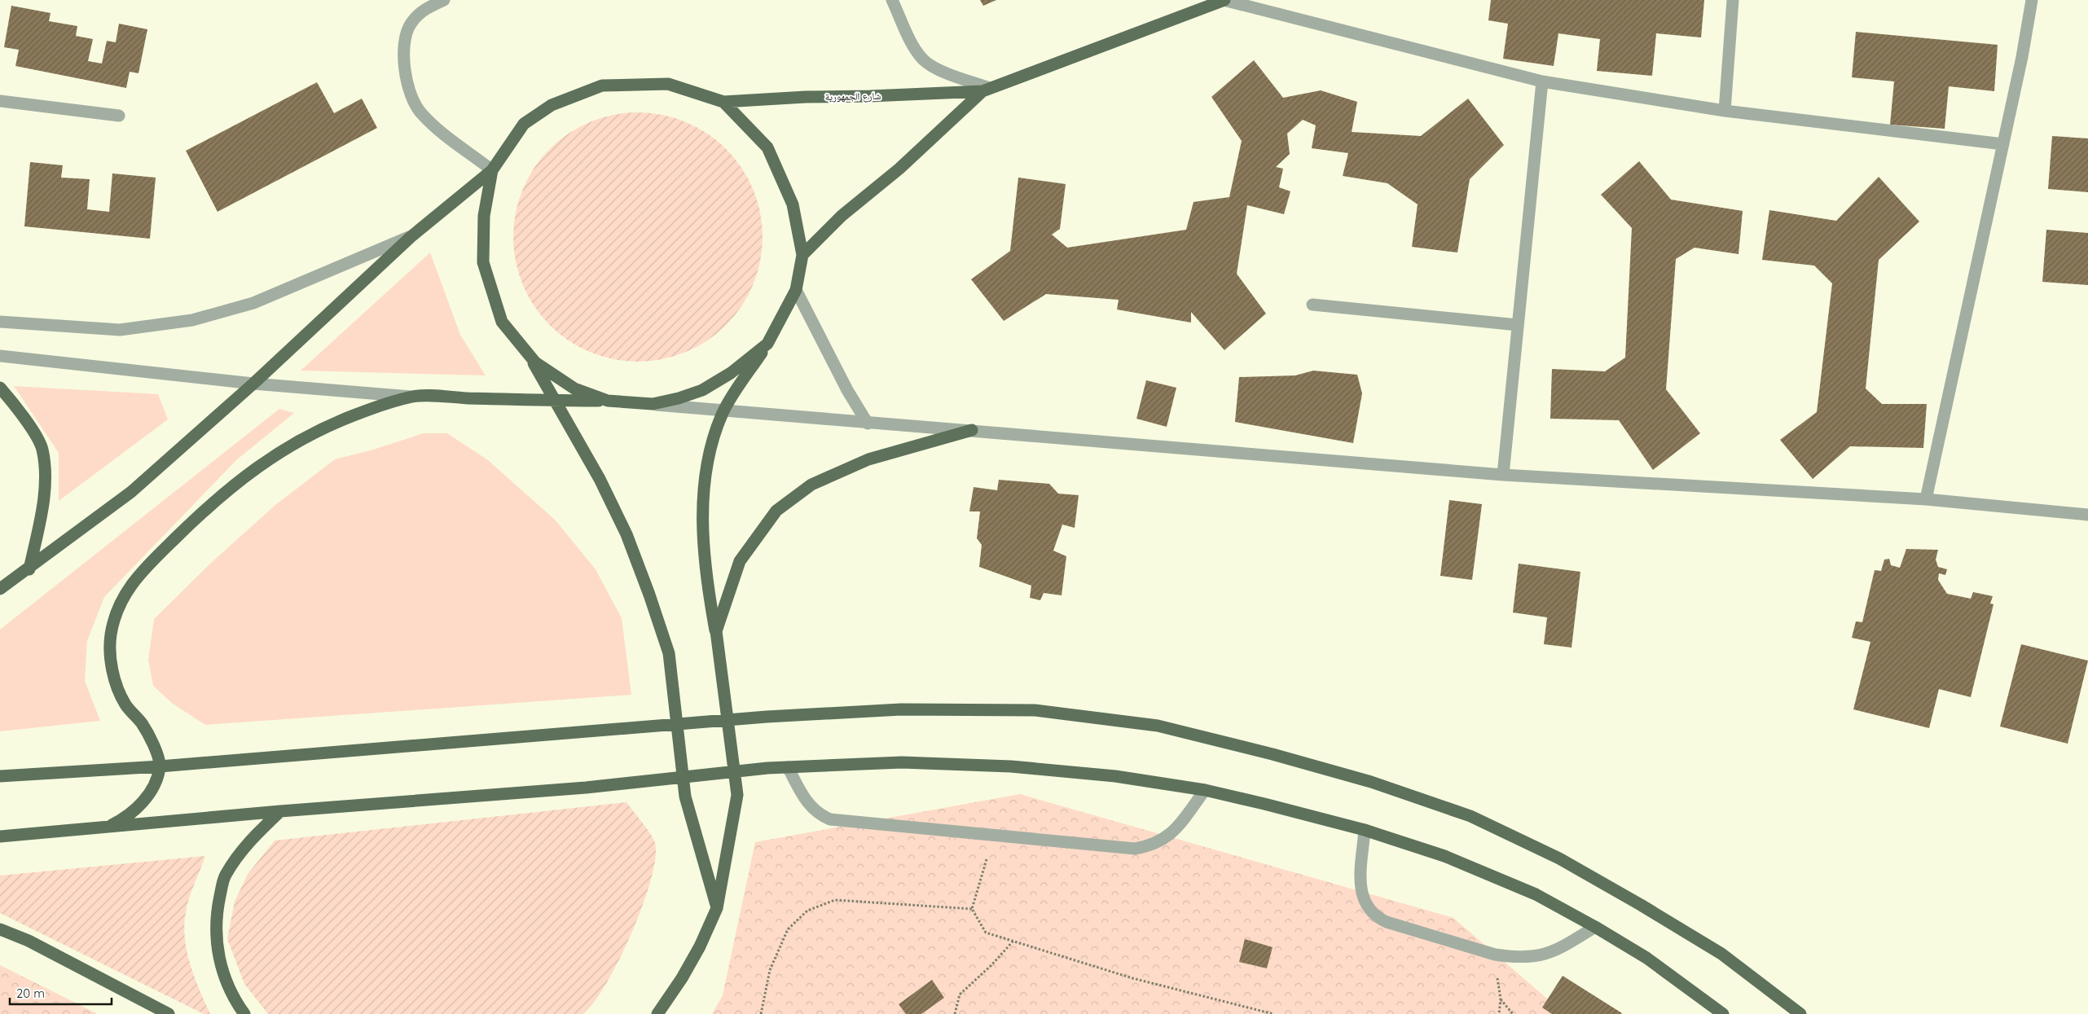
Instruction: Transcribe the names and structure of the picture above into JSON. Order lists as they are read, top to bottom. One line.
{"streets":{"main road":["شارع الجمهورية"]},"scale_bar":"20 m"}
